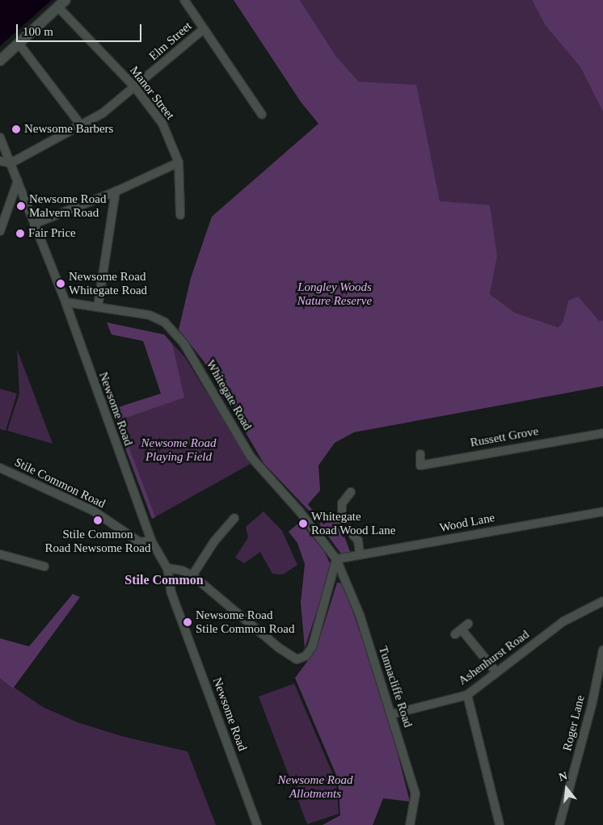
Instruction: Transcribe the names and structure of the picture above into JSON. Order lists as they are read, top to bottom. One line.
{"streets":{"street":["Elm Street","Manor Street","Whitegate Road","Newsome Road","Russett Grove","Stile Common Road","Wood Lane","Ashenhurst Road","Tunnacliffe Road","Roger Lane"]},"crossings":[["Elm Street","Manor Street"],["Elm Street","Newsome Road"],["Whitegate Road","Newsome Road"],["Whitegate Road","Wood Lane"],["Whitegate Road","Tunnacliffe Road"],["Newsome Road","Stile Common Road"],["Wood Lane","Tunnacliffe Road"],["Ashenhurst Road","Tunnacliffe Road"]],"districts":["Stile Common"],"parks":["Longley Woods Nature Reserve","Newsome Road Playing Field","Newsome Road Allotments"],"places":["Newsome Barbers","Newsome Road Malvern Road","Fair Price","Newsome Road Whitegate Road","Stile Common Road Newsome Road","Whitegate Road Wood Lane","Newsome Road Stile Common Road"],"scale_bar":"100 m","north":"top"}
